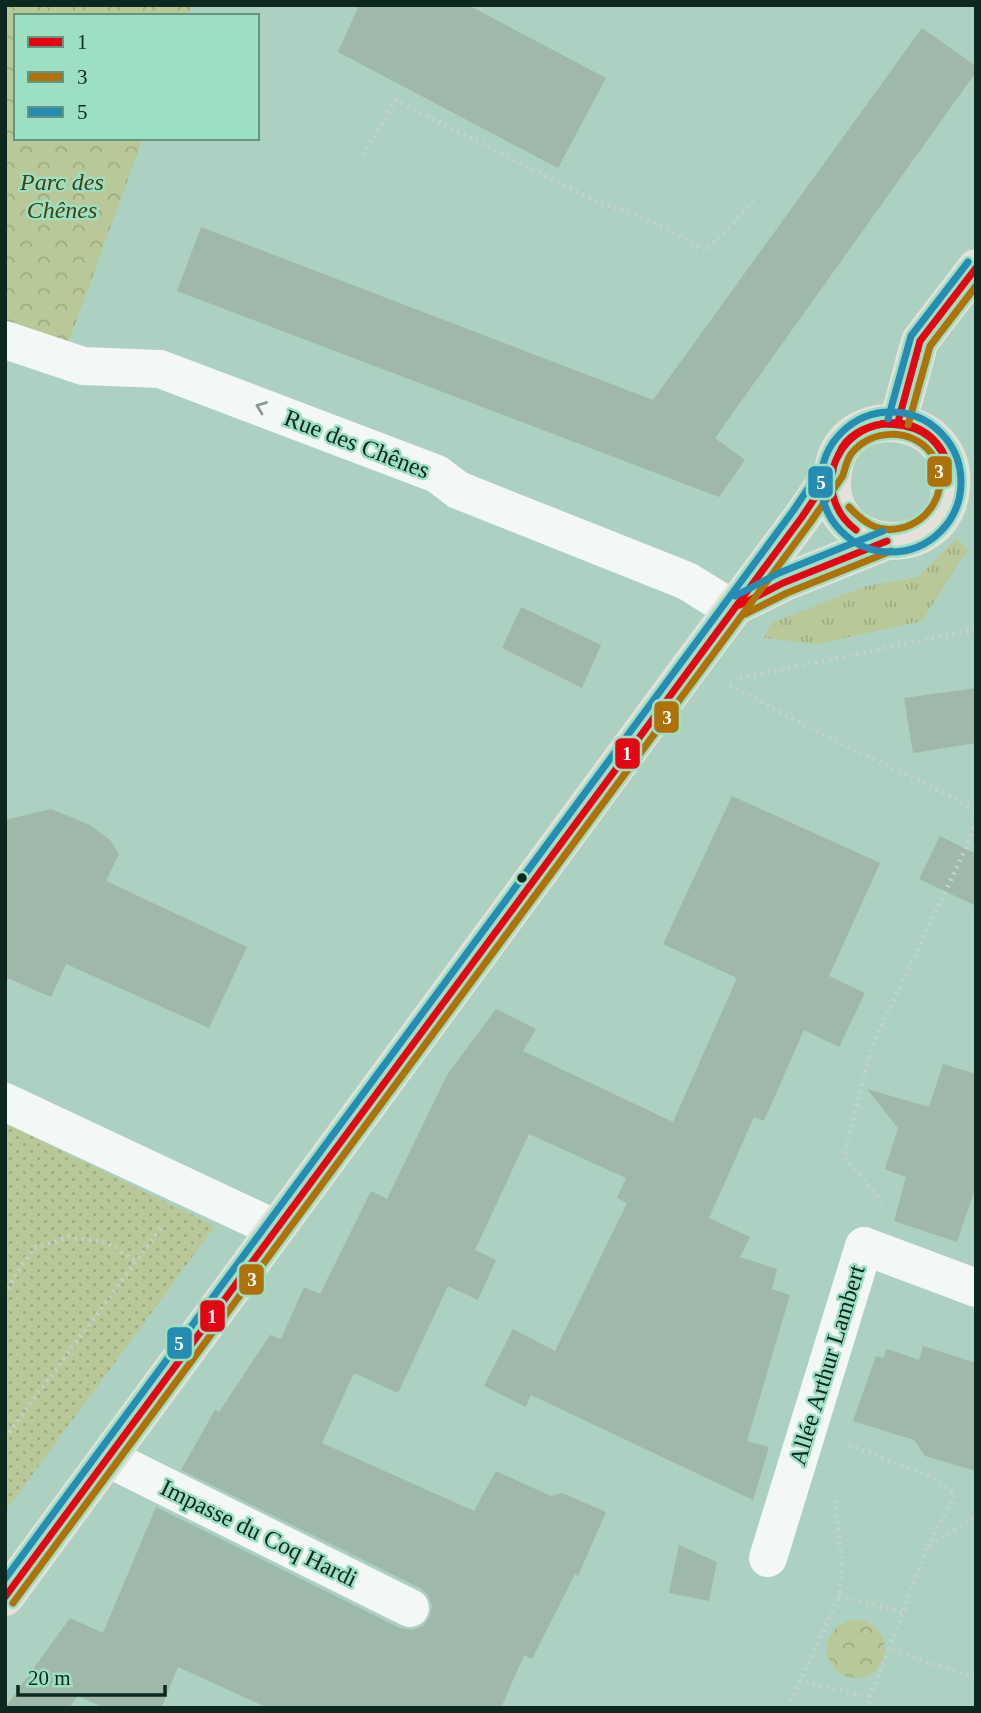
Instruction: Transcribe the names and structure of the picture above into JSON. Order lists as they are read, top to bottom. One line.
{"streets":{"street":["Rue des Chênes","Allée Arthur Lambert","Impasse du Coq Hardi"]},"one_way":["Rue des Chênes"],"parks":["Parc des Chênes"],"lines":["transit line 5","transit line 1","transit line 3"],"legend":["1","3","5"],"scale_bar":"20 m"}
